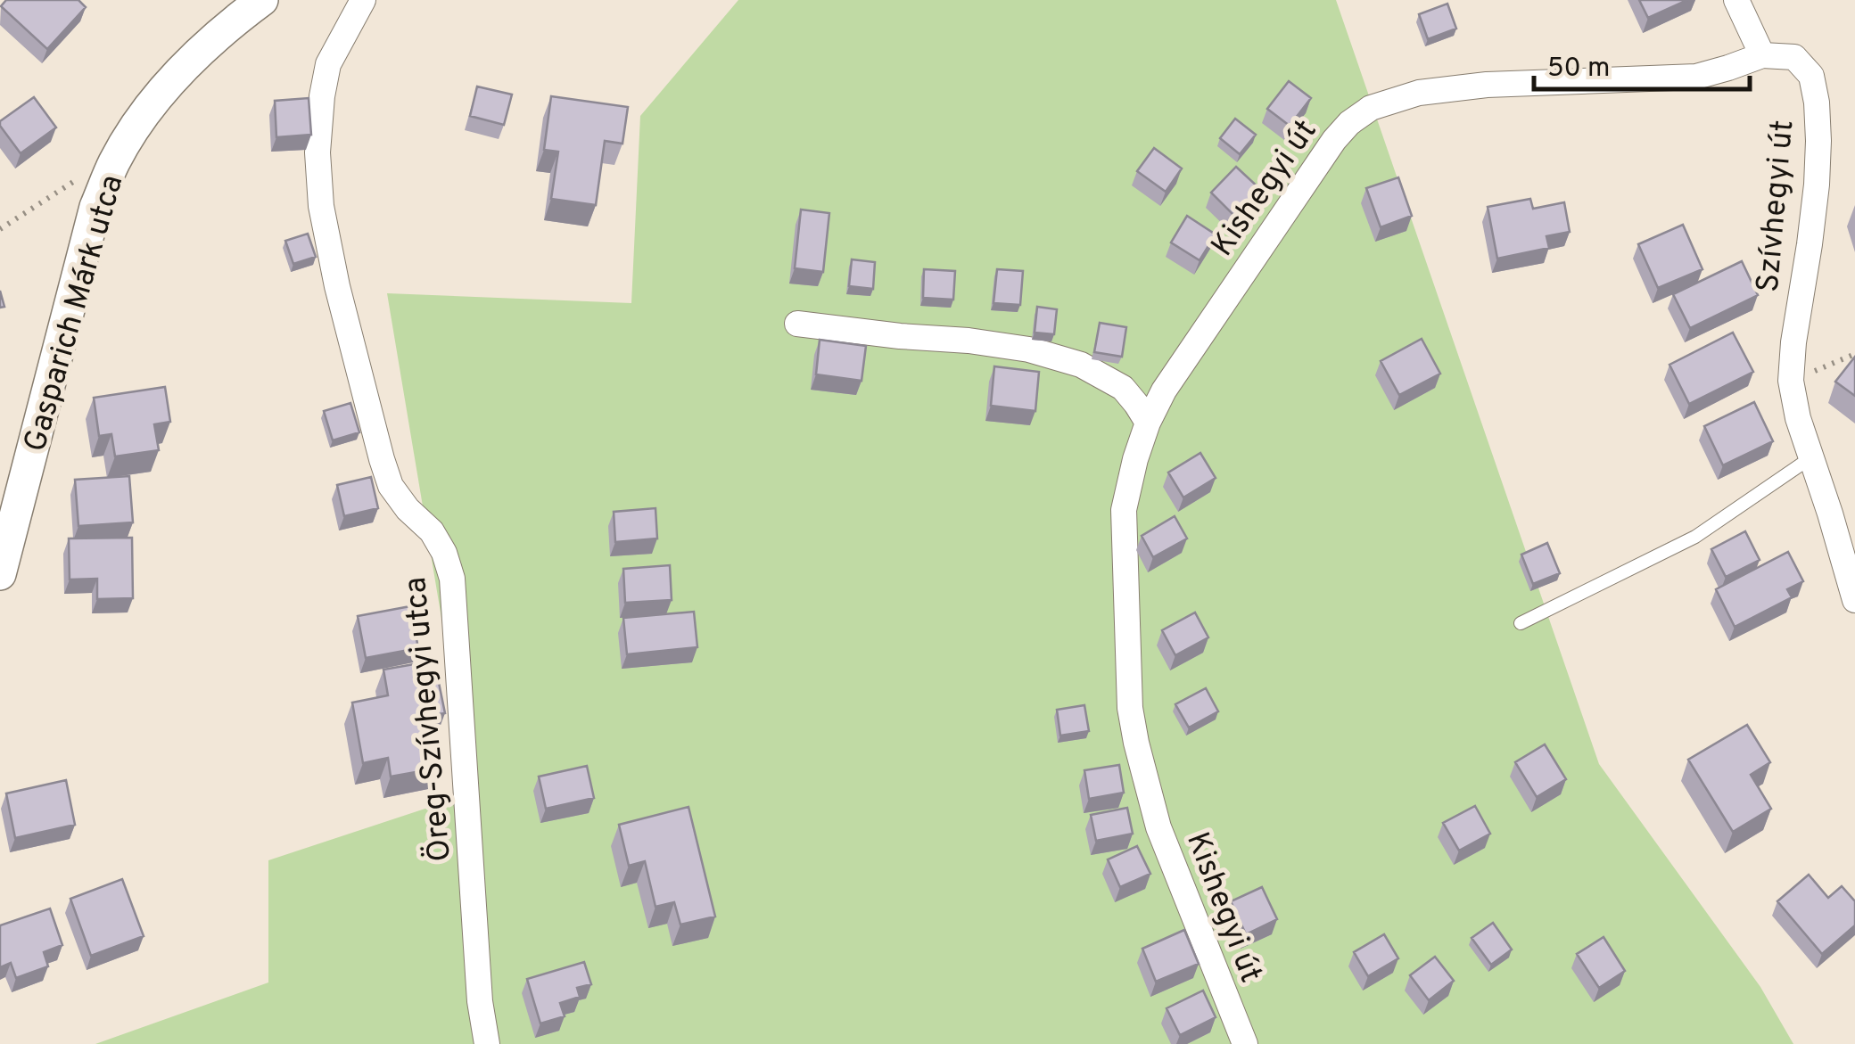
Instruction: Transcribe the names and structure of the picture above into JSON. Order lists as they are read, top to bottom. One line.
{"streets":{"street":["Kishegyi út","Szívhegyi út","Gasparich Márk utca","Öreg-Szívhegyi utca"]},"crossings":[["Kishegyi út","Szívhegyi út"]],"scale_bar":"50 m"}
